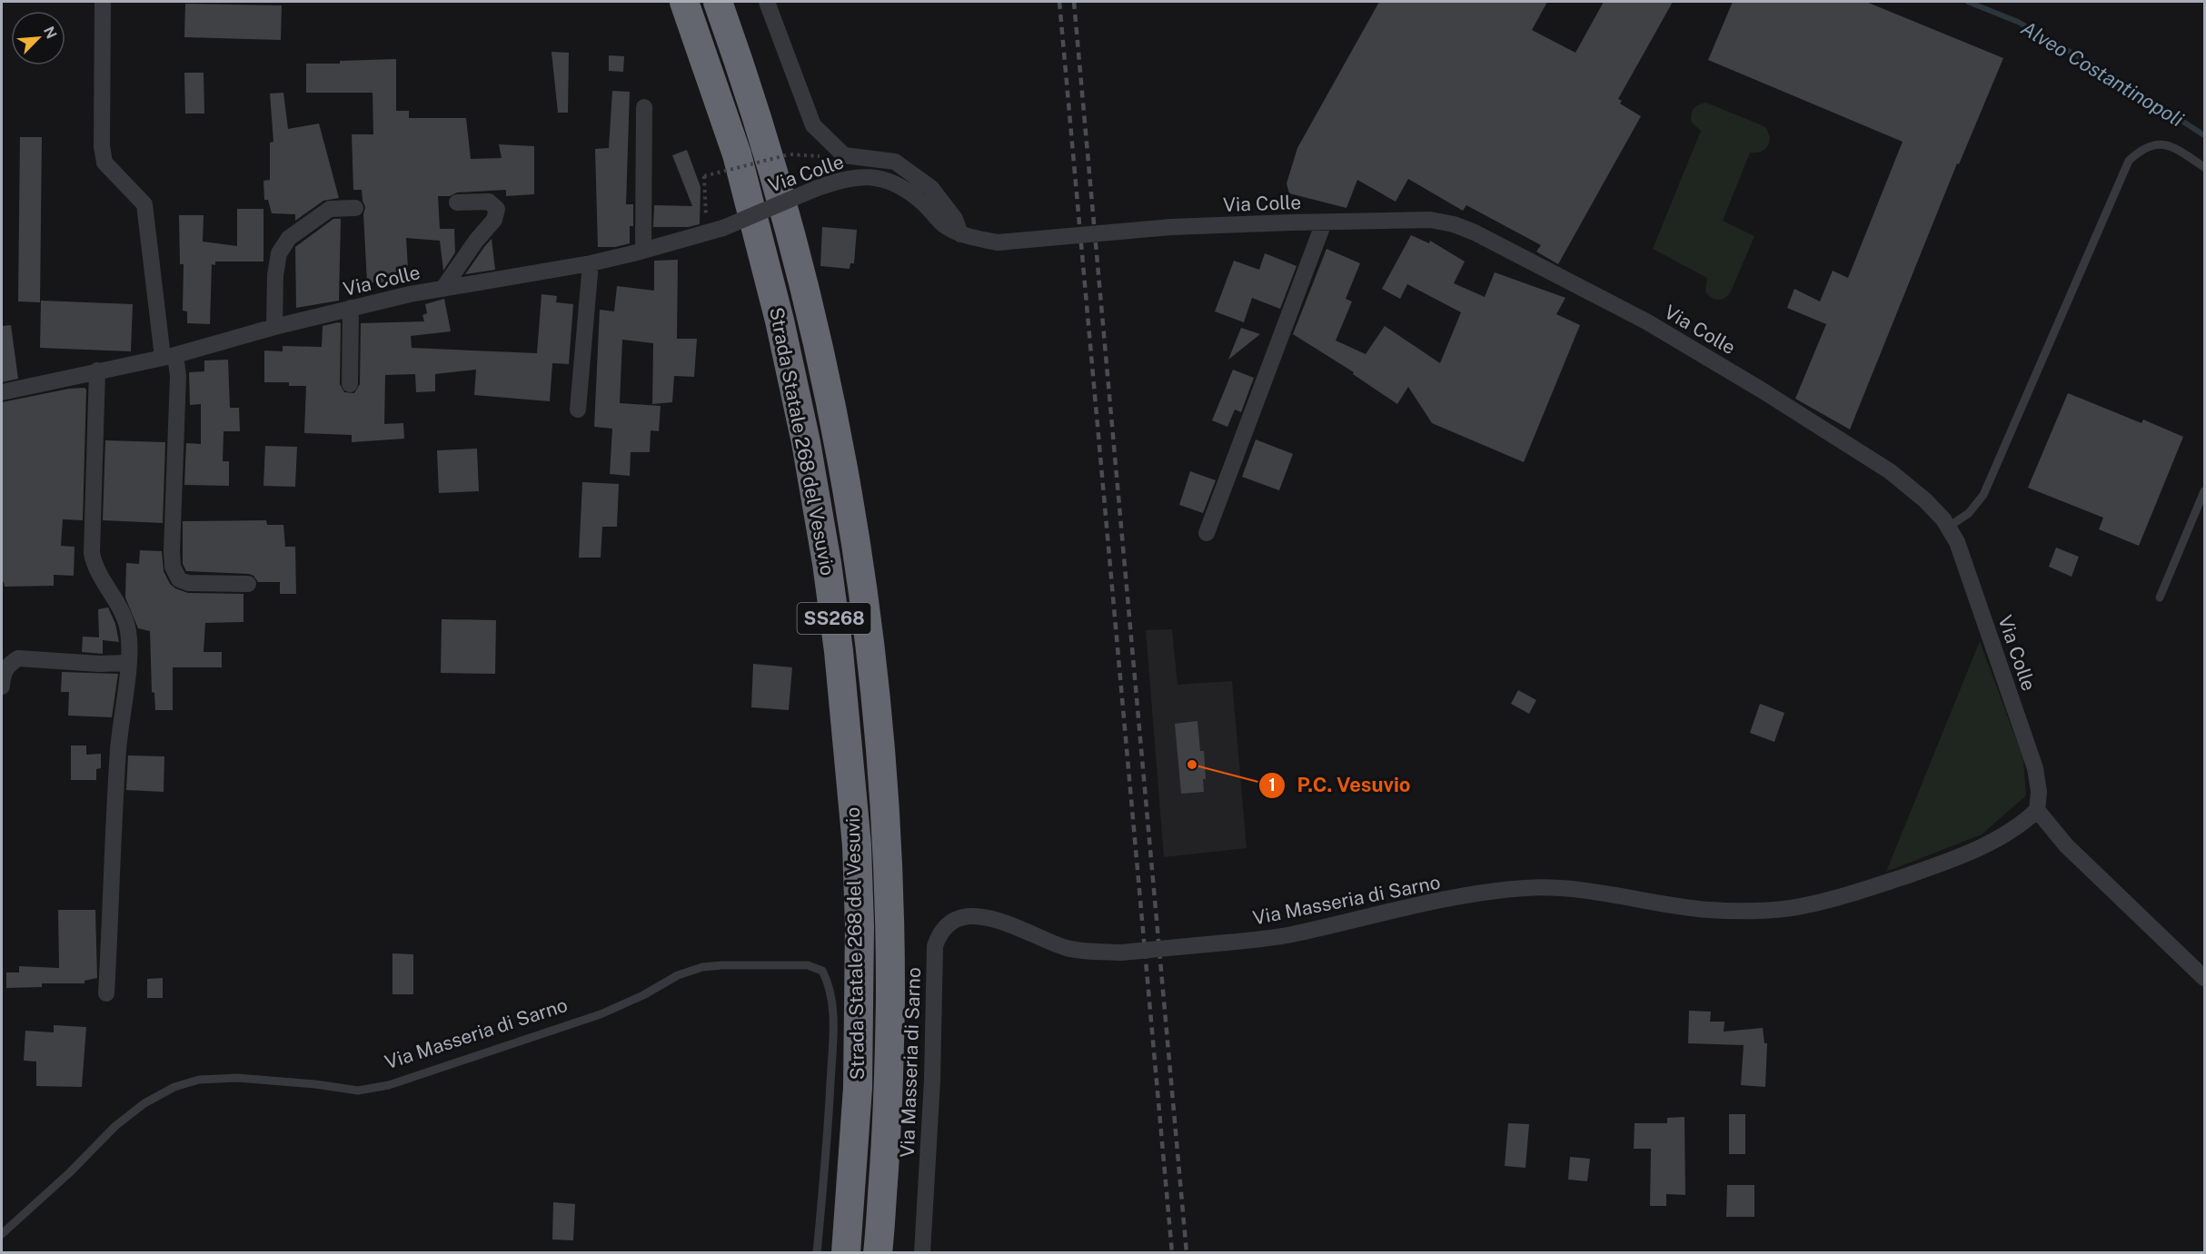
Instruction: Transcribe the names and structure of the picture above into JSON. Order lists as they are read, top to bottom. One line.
{"streets":{"highway":["Strada Statale 268 del Vesuvio","SS268"],"street":["Via Colle","Via Masseria di Sarno"]},"crossings":[["Via Colle","Via Masseria di Sarno"]],"water":["Alveo Costantinopoli"],"places":["P.C. Vesuvio"],"north":"top right"}
